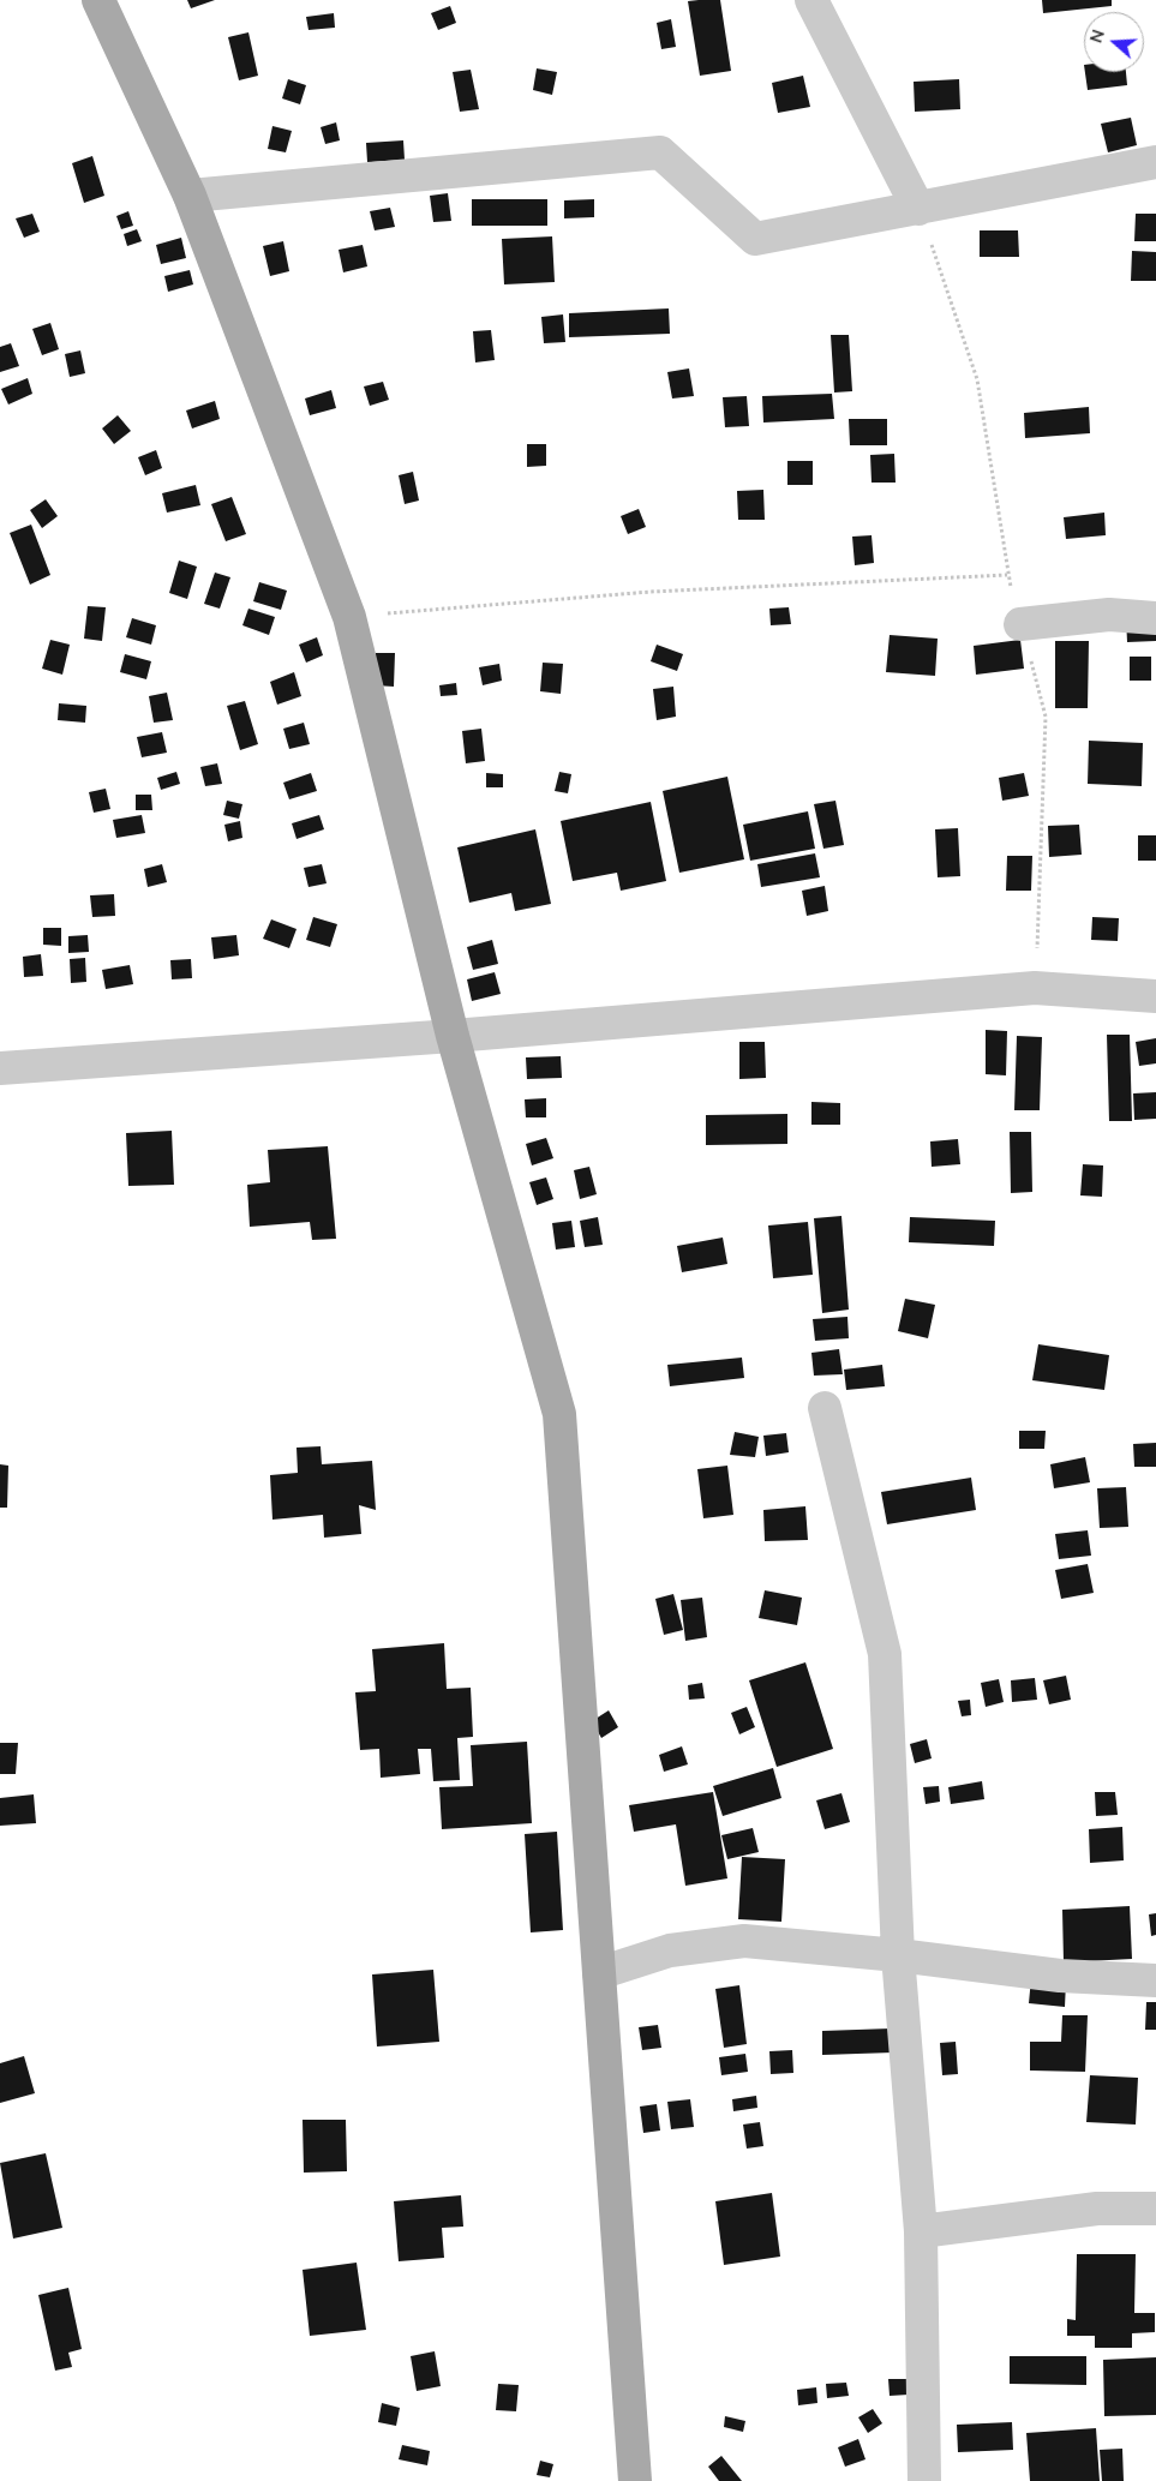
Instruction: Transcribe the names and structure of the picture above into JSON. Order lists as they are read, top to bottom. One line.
{"north":"left"}
